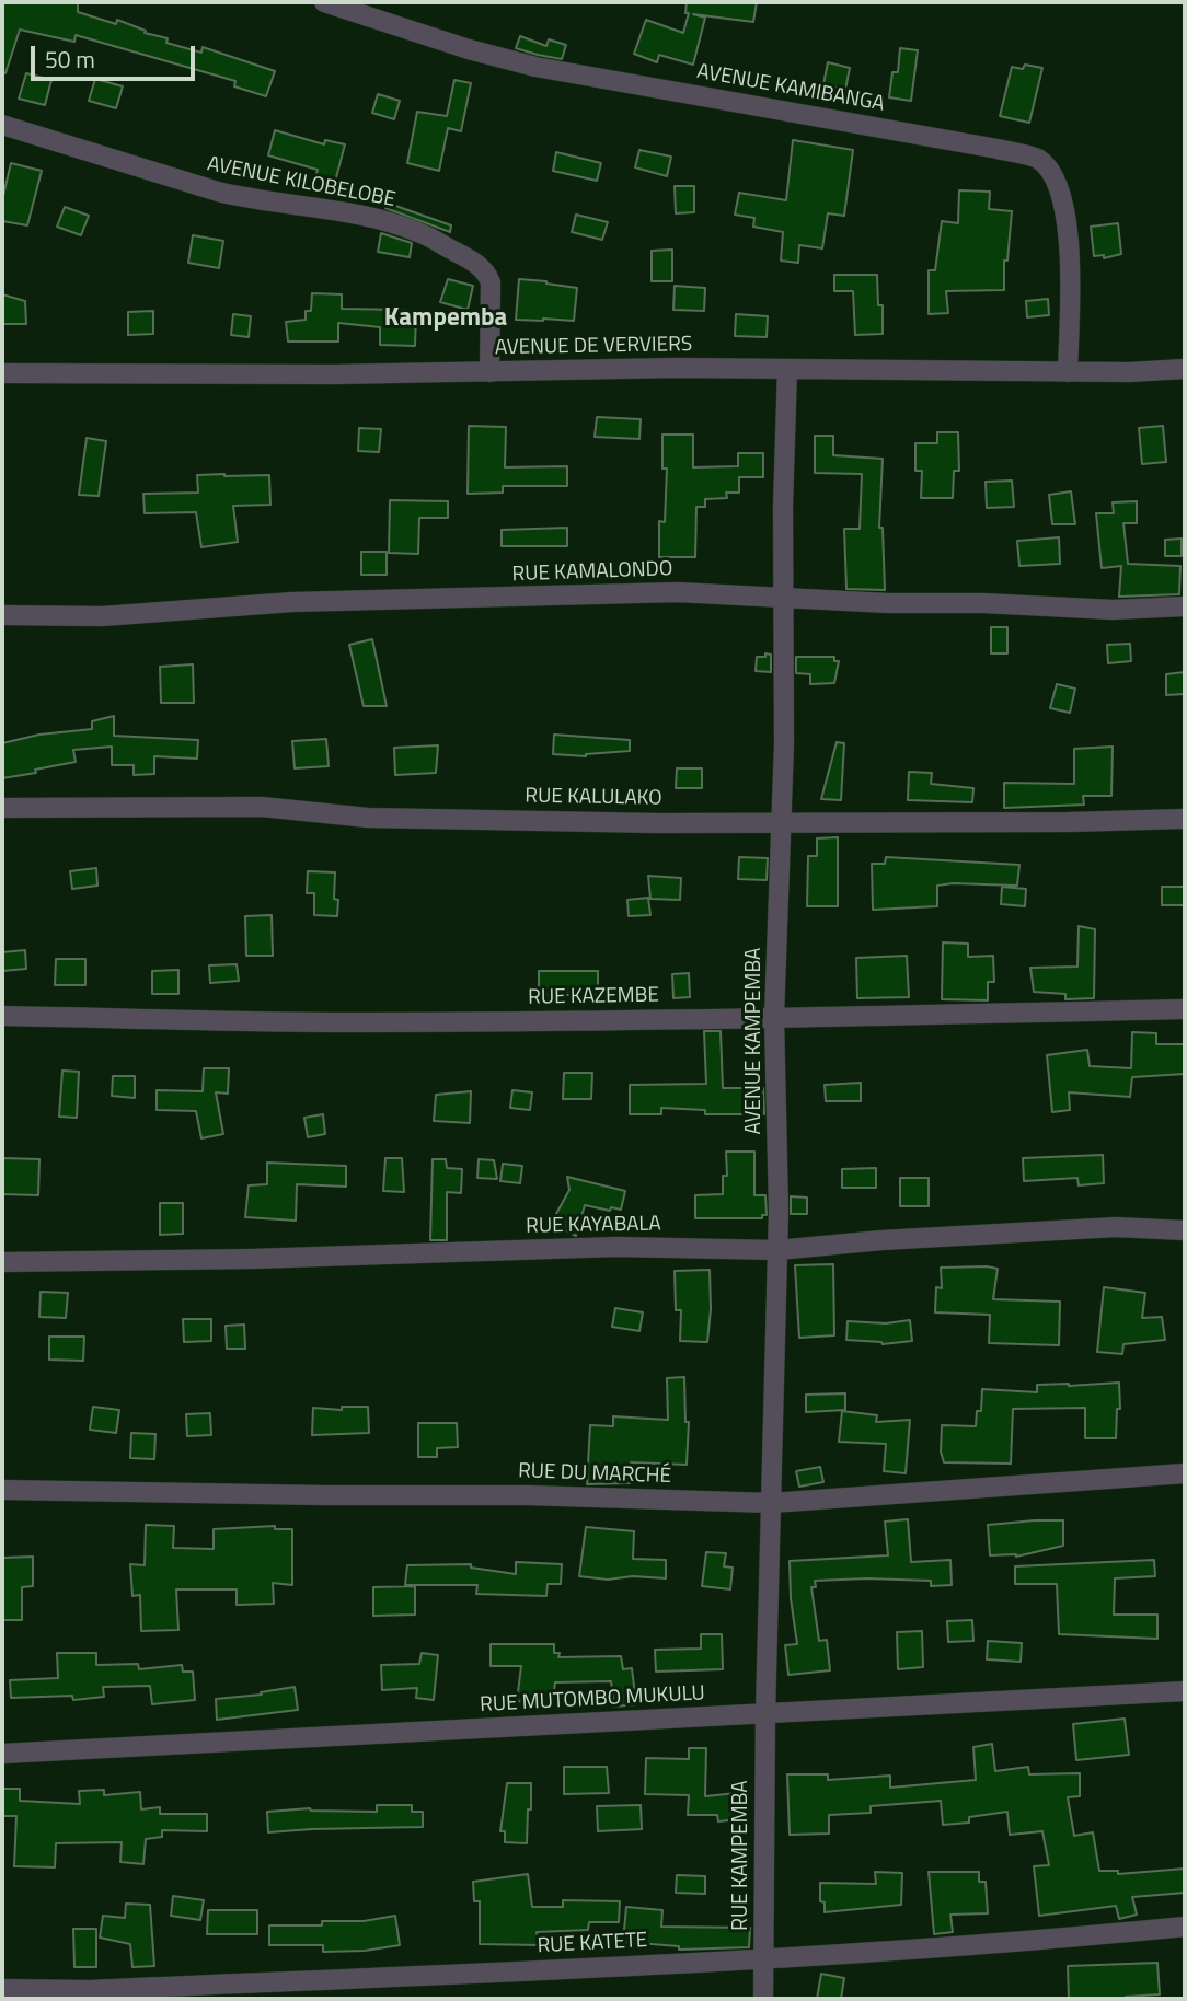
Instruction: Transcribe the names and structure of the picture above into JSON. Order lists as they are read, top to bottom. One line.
{"streets":{"street":["AVENUE KAMIBANGA","AVENUE KILOBELOBE","AVENUE DE VERVIERS","RUE KAMALONDO","RUE KALULAKO","RUE KAZEMBE","AVENUE KAMPEMBA","RUE KAYABALA","RUE DU MARCHÉ","RUE MUTOMBO MUKULU","RUE KAMPEMBA","RUE KATETE"]},"crossings":[["AVENUE KAMIBANGA","AVENUE DE VERVIERS"],["AVENUE KILOBELOBE","AVENUE DE VERVIERS"],["AVENUE DE VERVIERS","AVENUE KAMPEMBA"],["RUE KAMALONDO","AVENUE KAMPEMBA"],["RUE KALULAKO","AVENUE KAMPEMBA"],["RUE KAZEMBE","AVENUE KAMPEMBA"],["AVENUE KAMPEMBA","RUE KAYABALA"],["AVENUE KAMPEMBA","RUE DU MARCHÉ"],["AVENUE KAMPEMBA","RUE MUTOMBO MUKULU"],["AVENUE KAMPEMBA","RUE KAMPEMBA"],["RUE MUTOMBO MUKULU","RUE KAMPEMBA"],["RUE KAMPEMBA","RUE KATETE"]],"districts":["Kampemba"],"scale_bar":"50 m"}
